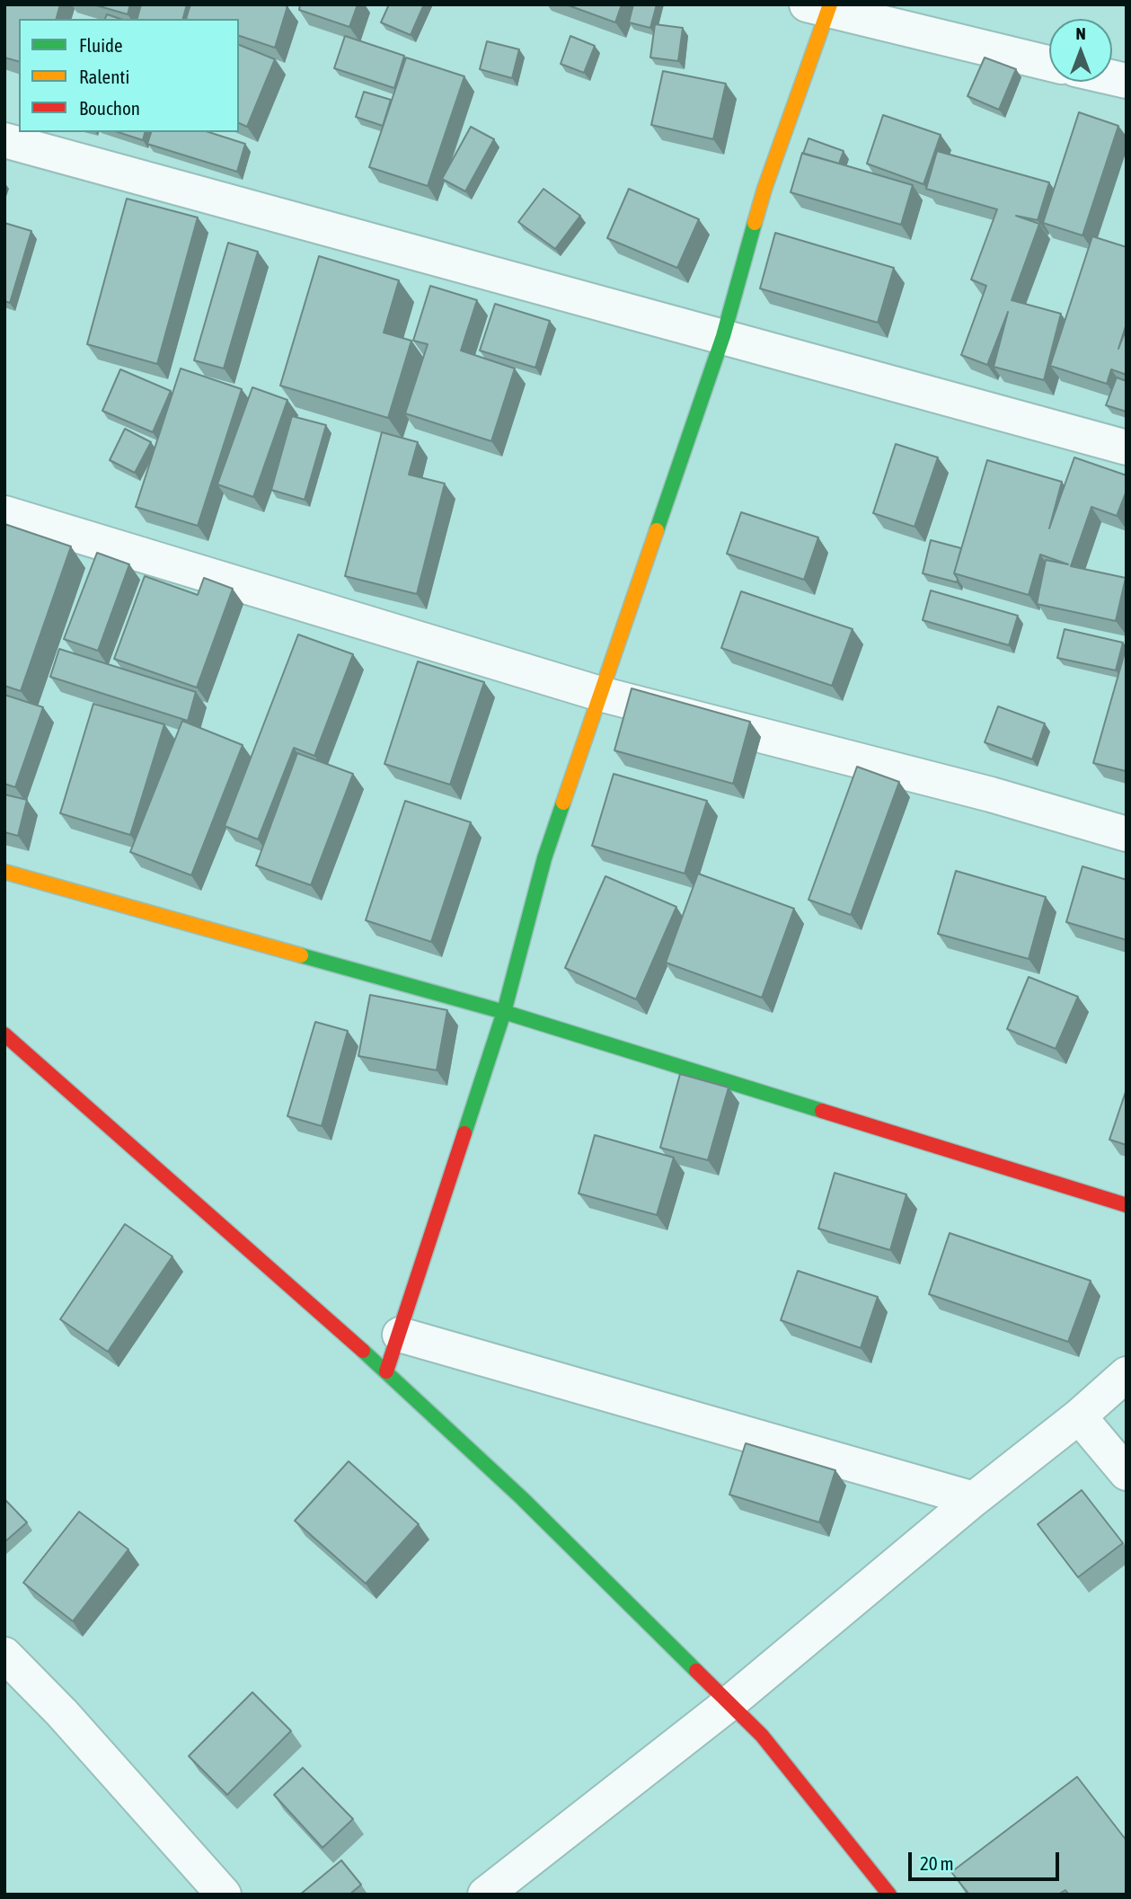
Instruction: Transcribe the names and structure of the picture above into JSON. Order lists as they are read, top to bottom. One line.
{"legend":["Fluide","Ralenti","Bouchon"],"scale_bar":"20 m","north":"top"}
